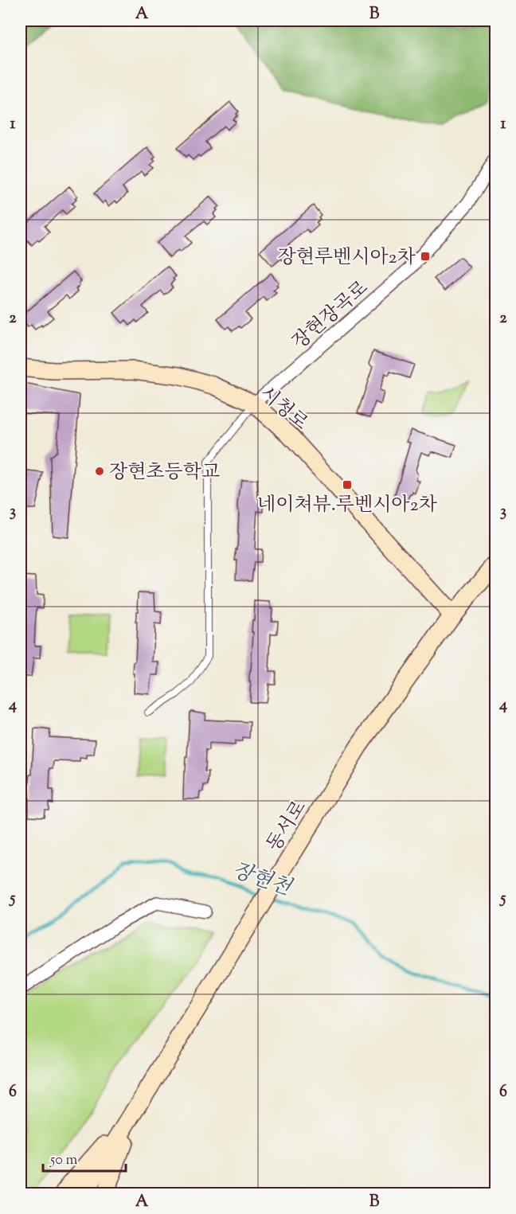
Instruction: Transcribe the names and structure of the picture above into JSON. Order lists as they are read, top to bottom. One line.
{"streets":{"main road":["시청로","동서로"],"street":["장현장곡로"]},"crossings":[["장현장곡로","시청로"],["시청로","동서로"]],"water":["장현천"],"places":{"transit":["장현루벤시아2차","네이쳐뷰.루벤시아2차"],"other":["장현초등학교"]},"scale_bar":"50 m","grid":{"columns":["A","B"],"rows":["1","2","3","4","5","6"]}}
